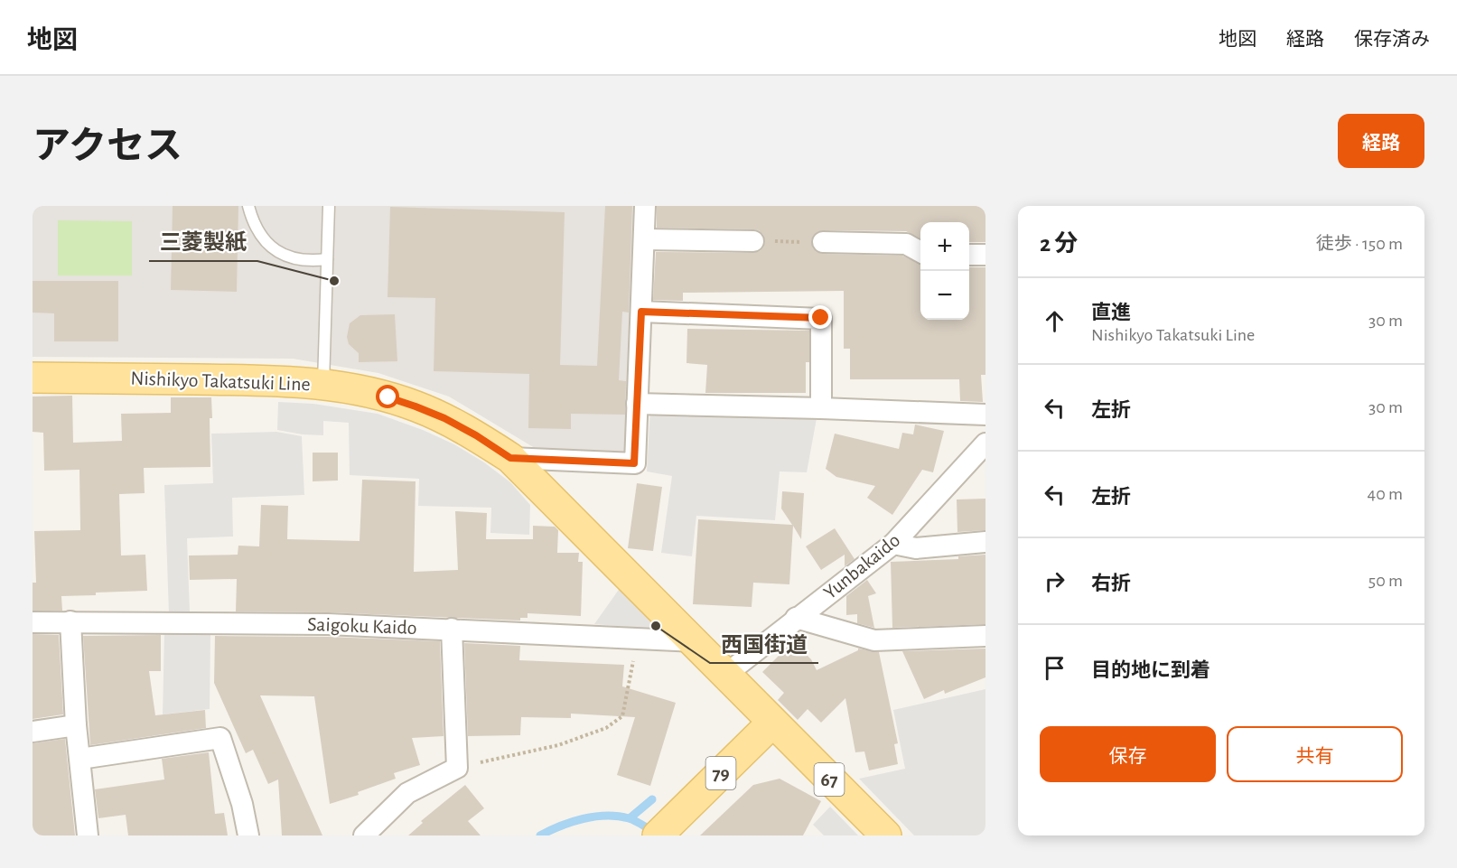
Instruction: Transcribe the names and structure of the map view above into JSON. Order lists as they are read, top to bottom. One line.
{"streets":{"main road":["Nishikyo Takatsuki Line","79","67"],"street":["Yunbakaido","Saigoku Kaido"]},"crossings":[["Nishikyo Takatsuki Line","Yunbakaido"],["Nishikyo Takatsuki Line","Saigoku Kaido"],["Nishikyo Takatsuki Line","79"]],"places":["三菱製紙","西国街道"],"page":{"header":"地図","nav":["地図","経路","保存済み"],"title":"アクセス","buttons":["経路",["保存","共有"]],"heading":["2 分","徒歩 · 150 m"],"map_buttons":["+","−"],"list":[["直進","Nishikyo Takatsuki Line","30 m"],["左折","30 m"],["左折","40 m"],["右折","50 m"],"目的地に到着"]}}
